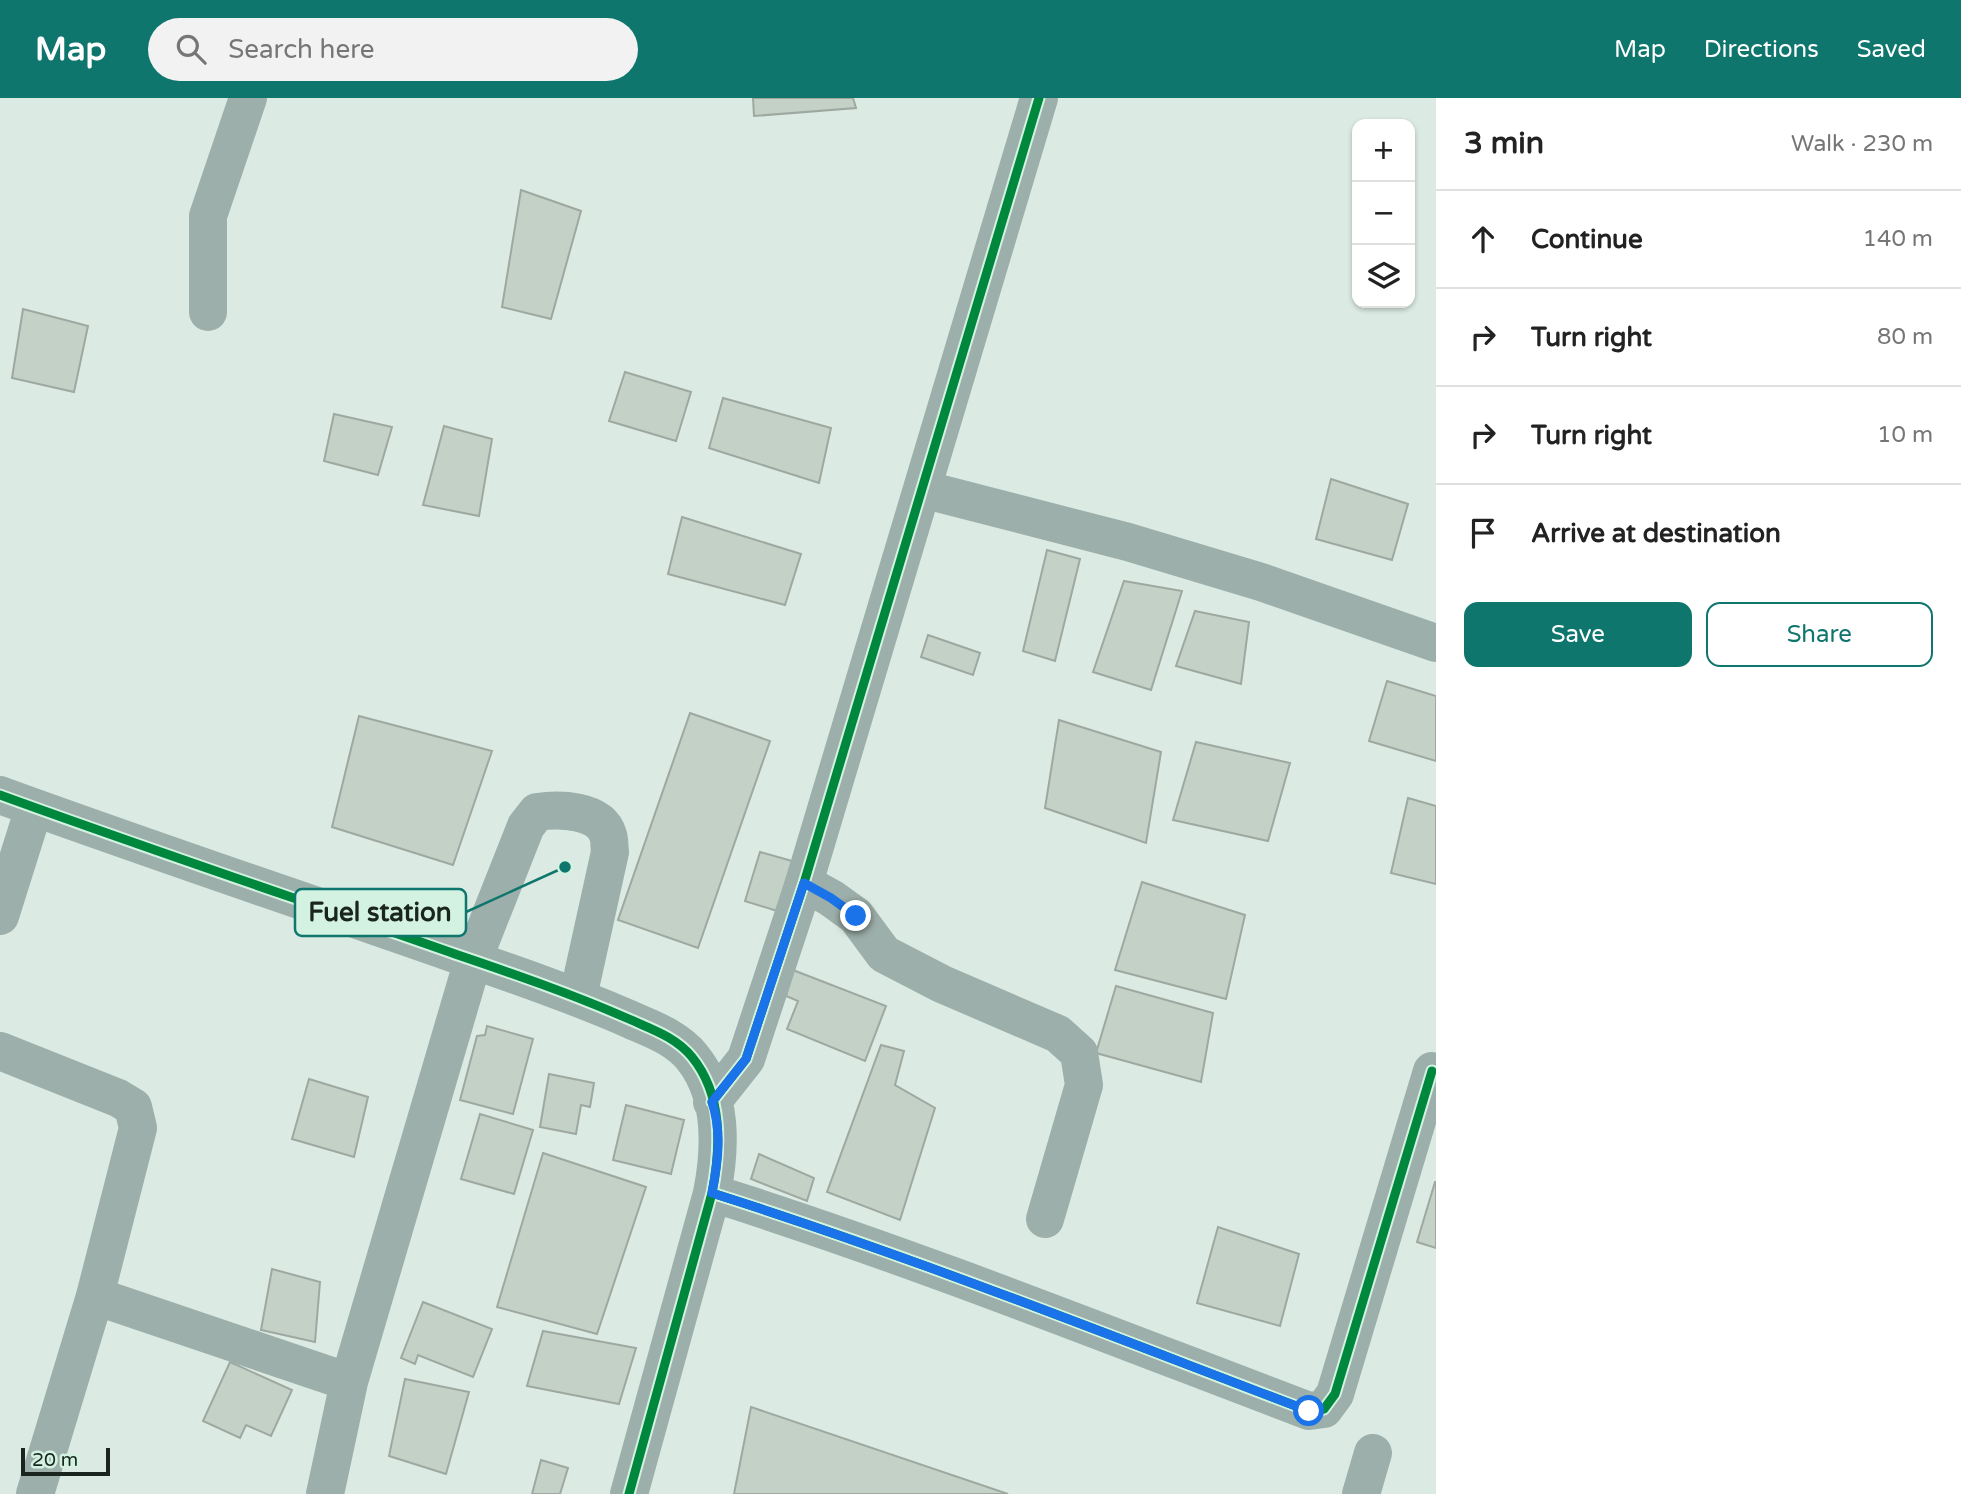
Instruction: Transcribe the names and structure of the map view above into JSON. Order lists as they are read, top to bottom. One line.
{"places":["Fuel station"],"scale_bar":"20 m","page":{"header":"Map","search":"Search here","nav":["Map","Directions","Saved"],"heading":["3 min","Walk · 230 m"],"map_buttons":["+","−"],"list":[["Continue","140 m"],["Turn right","80 m"],["Turn right","10 m"],"Arrive at destination"],"buttons":["Save","Share"],"scale":"20 m"}}
